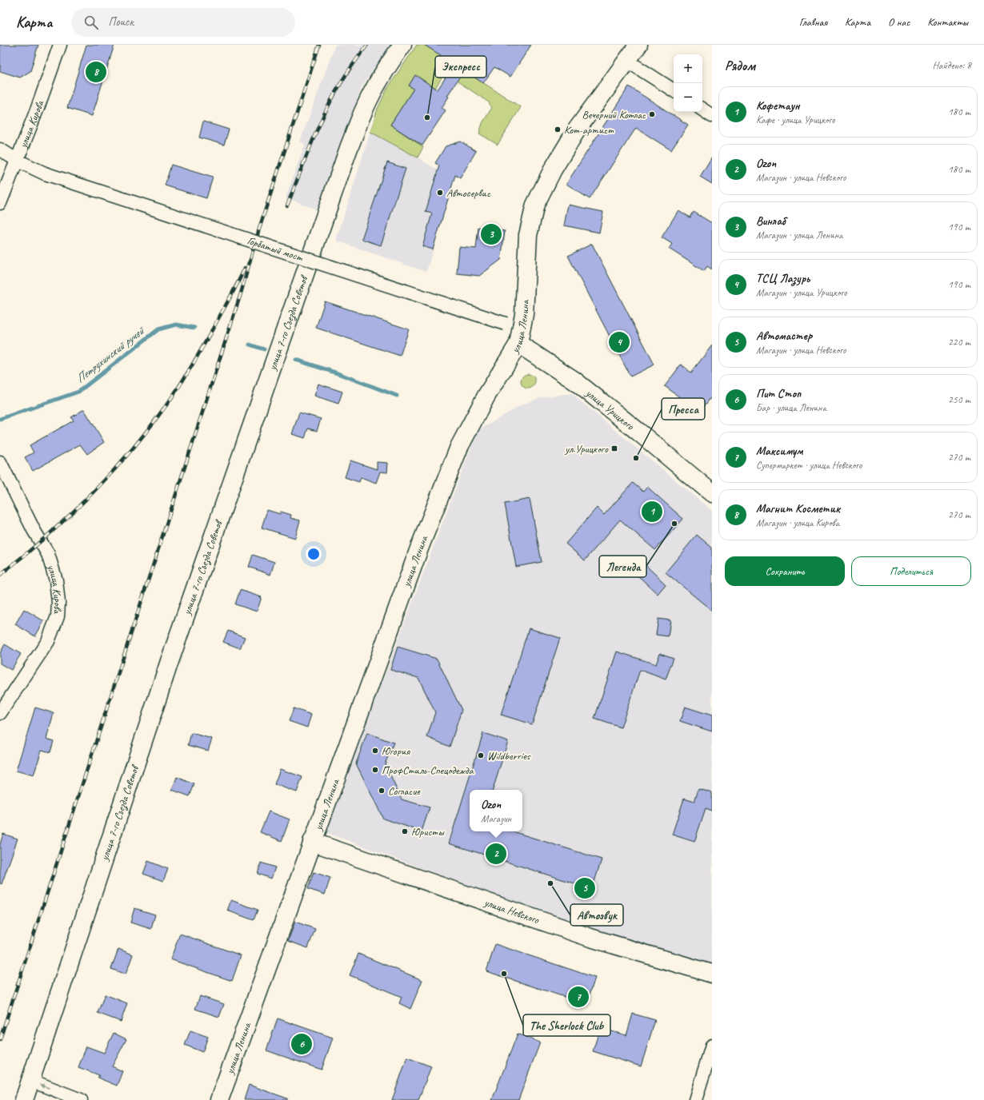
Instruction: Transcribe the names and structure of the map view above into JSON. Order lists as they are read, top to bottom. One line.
{"streets":{"street":["улица Кирова","Горбатый мост","улица 7-го Съезда Советов","улица Ленина","улица Урицкого","улица Невского"]},"crossings":[["улица Кирова","Горбатый мост"],["улица Ленина","улица Урицкого"],["улица Ленина","улица Невского"]],"water":["Петрухинский ручей"],"places":{"other":["Вечерний Котлас","Экспресс","Кот-артист","Автоcервис","Пресса","Легенда","Югория","Wildberries","ПрофСтиль-Спецодежда","Согласие","Юристы","Автозвук","The Sherlock Club"],"transit":["ул.Урицкого"]},"page":{"header":"Карта","search":"Поиск","nav":["Главная","Карта","О нас","Контакты"],"heading":["Рядом","Найдено: 8"],"map_buttons":["+","−"],"pins":["8","3","4","1","2","5","7","6"],"list":[{"mark":"1","name":"Кофетаун","note":"Кафе · улица Урицкого","value":"180 m"},{"mark":"2","name":"Ozon","note":"Магазин · улица Невского","value":"180 m"},{"mark":"3","name":"Винлаб","note":"Магазин · улица Ленина","value":"190 m"},{"mark":"4","name":"ТСЦ Лазурь","note":"Магазин · улица Урицкого","value":"190 m"},{"mark":"5","name":"Автомастер","note":"Магазин · улица Невского","value":"220 m"},{"mark":"6","name":"Пит Стоп","note":"Бар · улица Ленина","value":"250 m"},{"mark":"7","name":"Максимум","note":"Супермаркет · улица Невского","value":"270 m"},{"mark":"8","name":"Магнит Косметик","note":"Магазин · улица Кирова","value":"270 m"}],"buttons":["Сохранить","Поделиться"],"popup":["Ozon","Магазин"]}}
